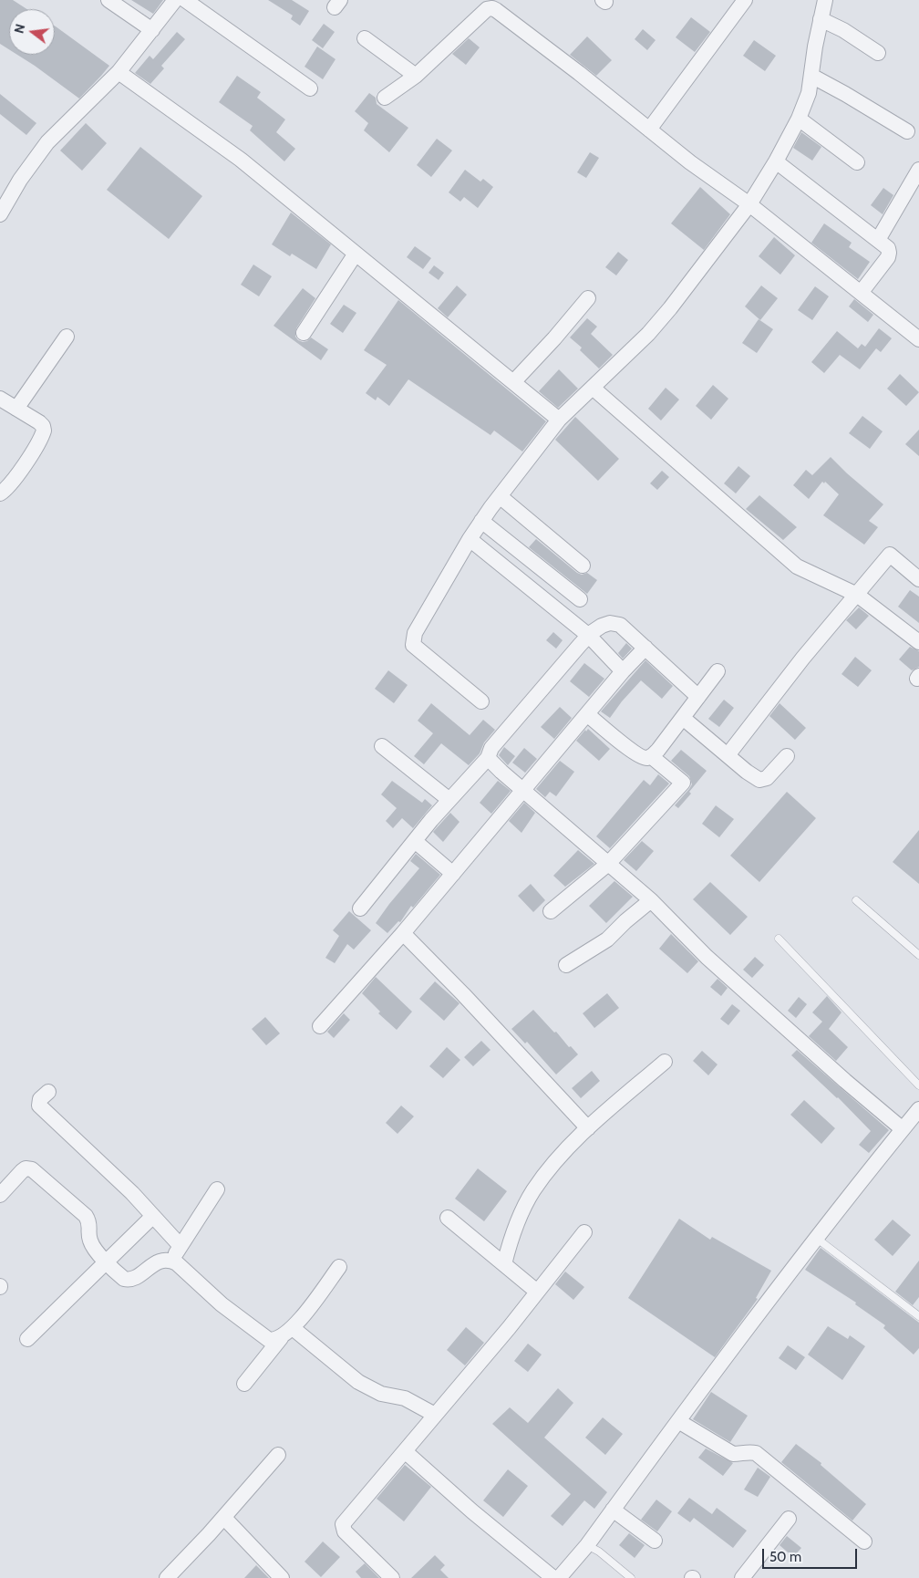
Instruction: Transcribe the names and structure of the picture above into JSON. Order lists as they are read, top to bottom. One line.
{"scale_bar":"50 m","north":"left"}
